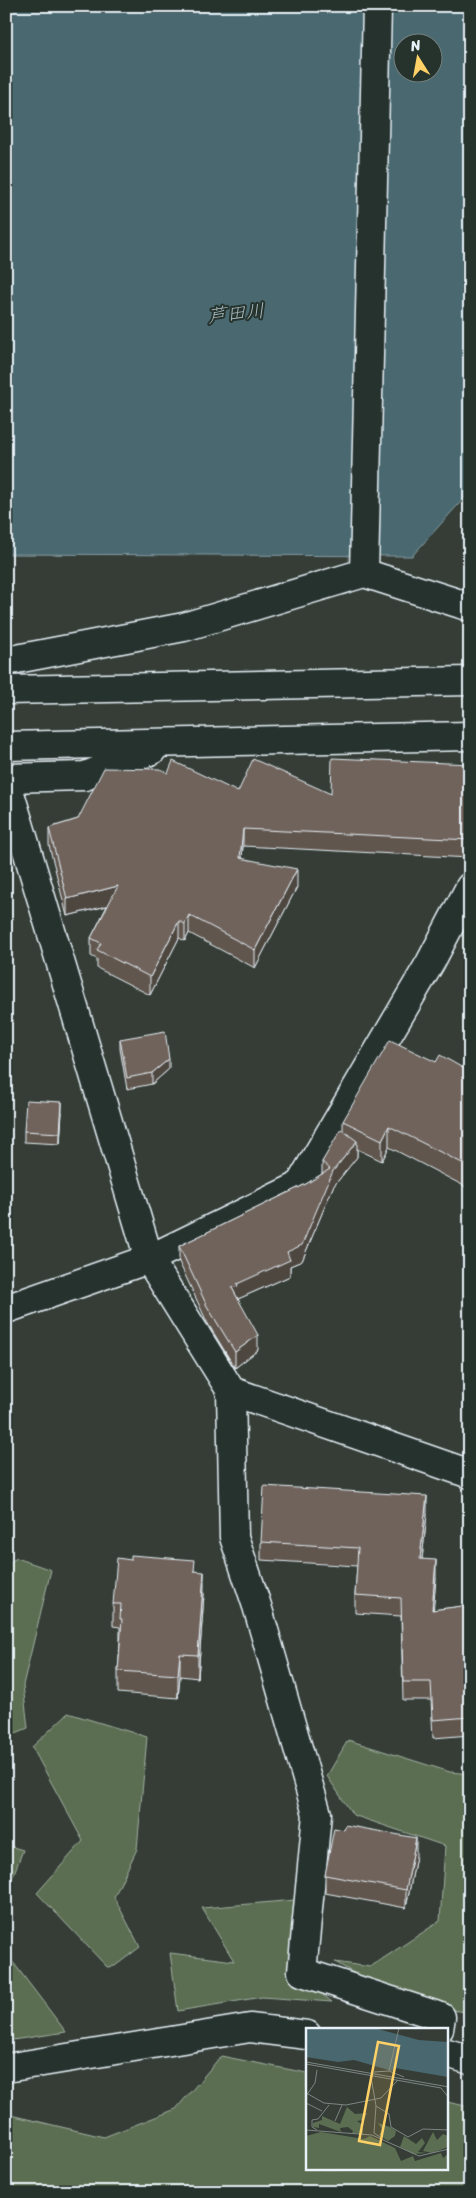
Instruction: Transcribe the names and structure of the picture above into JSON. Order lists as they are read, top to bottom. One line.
{"water":["芦田川"],"north":"top"}
